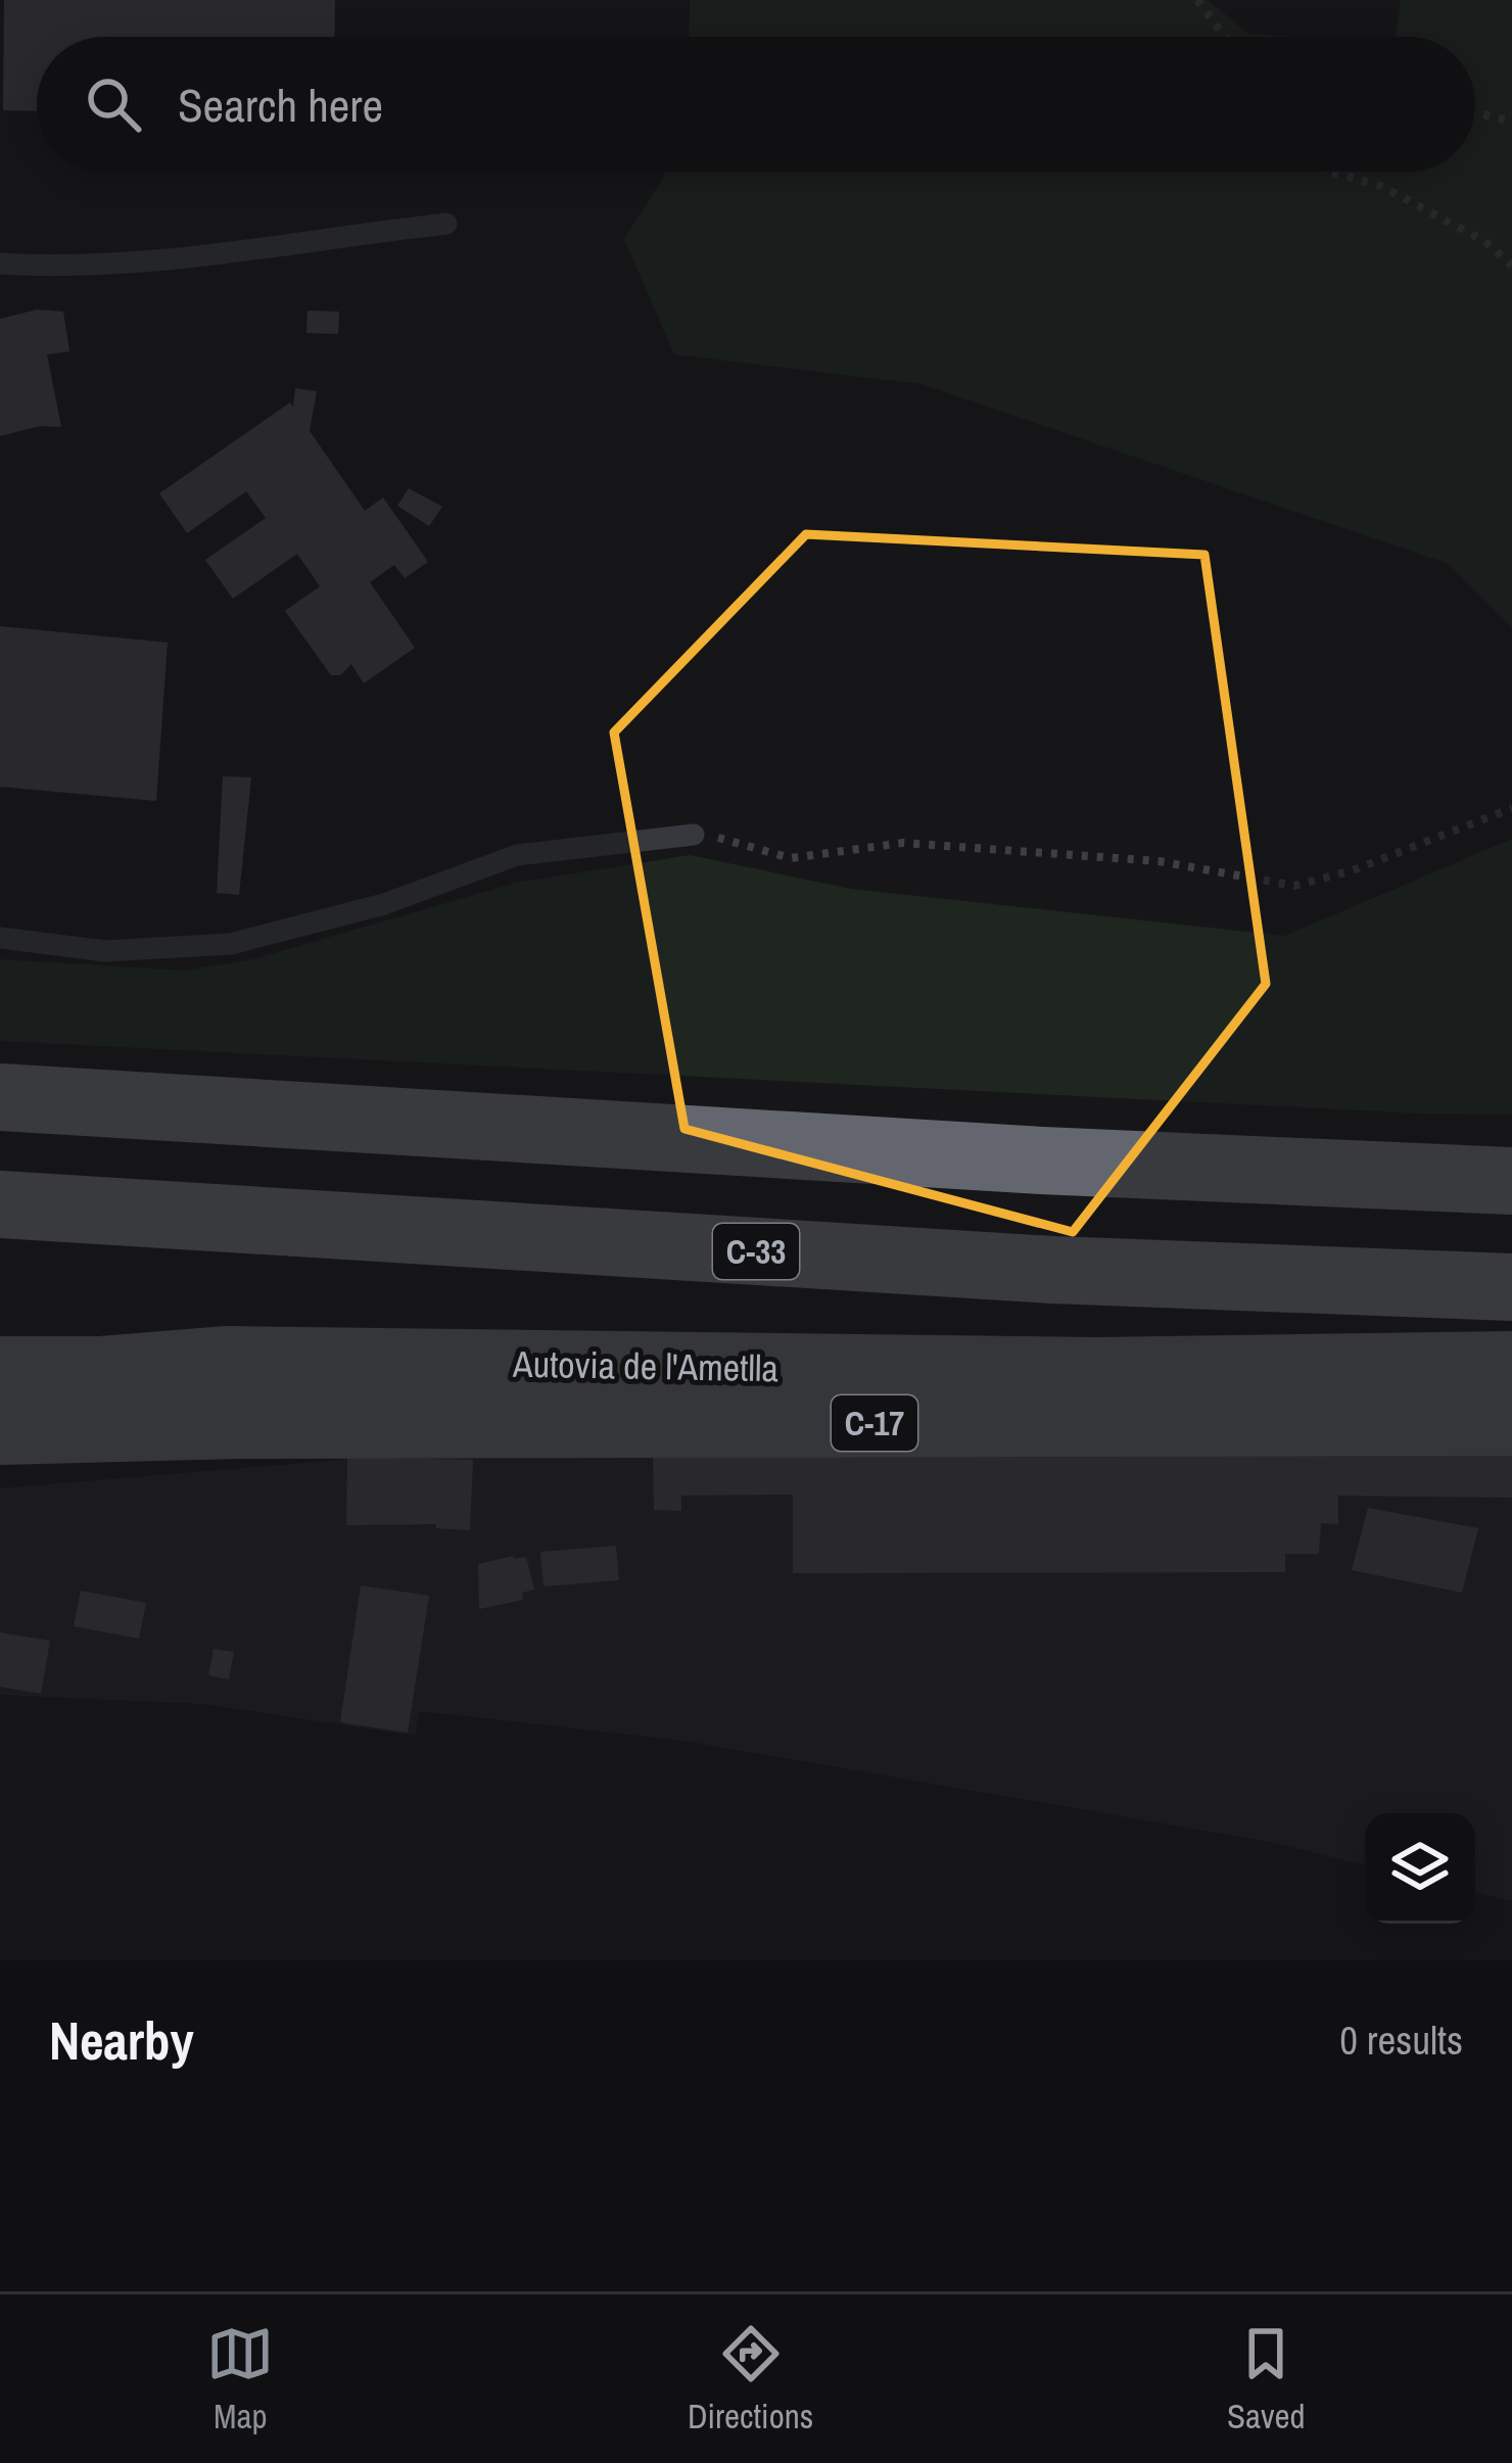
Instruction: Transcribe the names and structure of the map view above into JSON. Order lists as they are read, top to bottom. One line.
{"streets":{"highway":["C-33","Autovia de l'Ametlla","C-17"]},"page":{"search":"Search here","heading":["Nearby","0 results"],"nav":["Map","Directions","Saved"]}}
